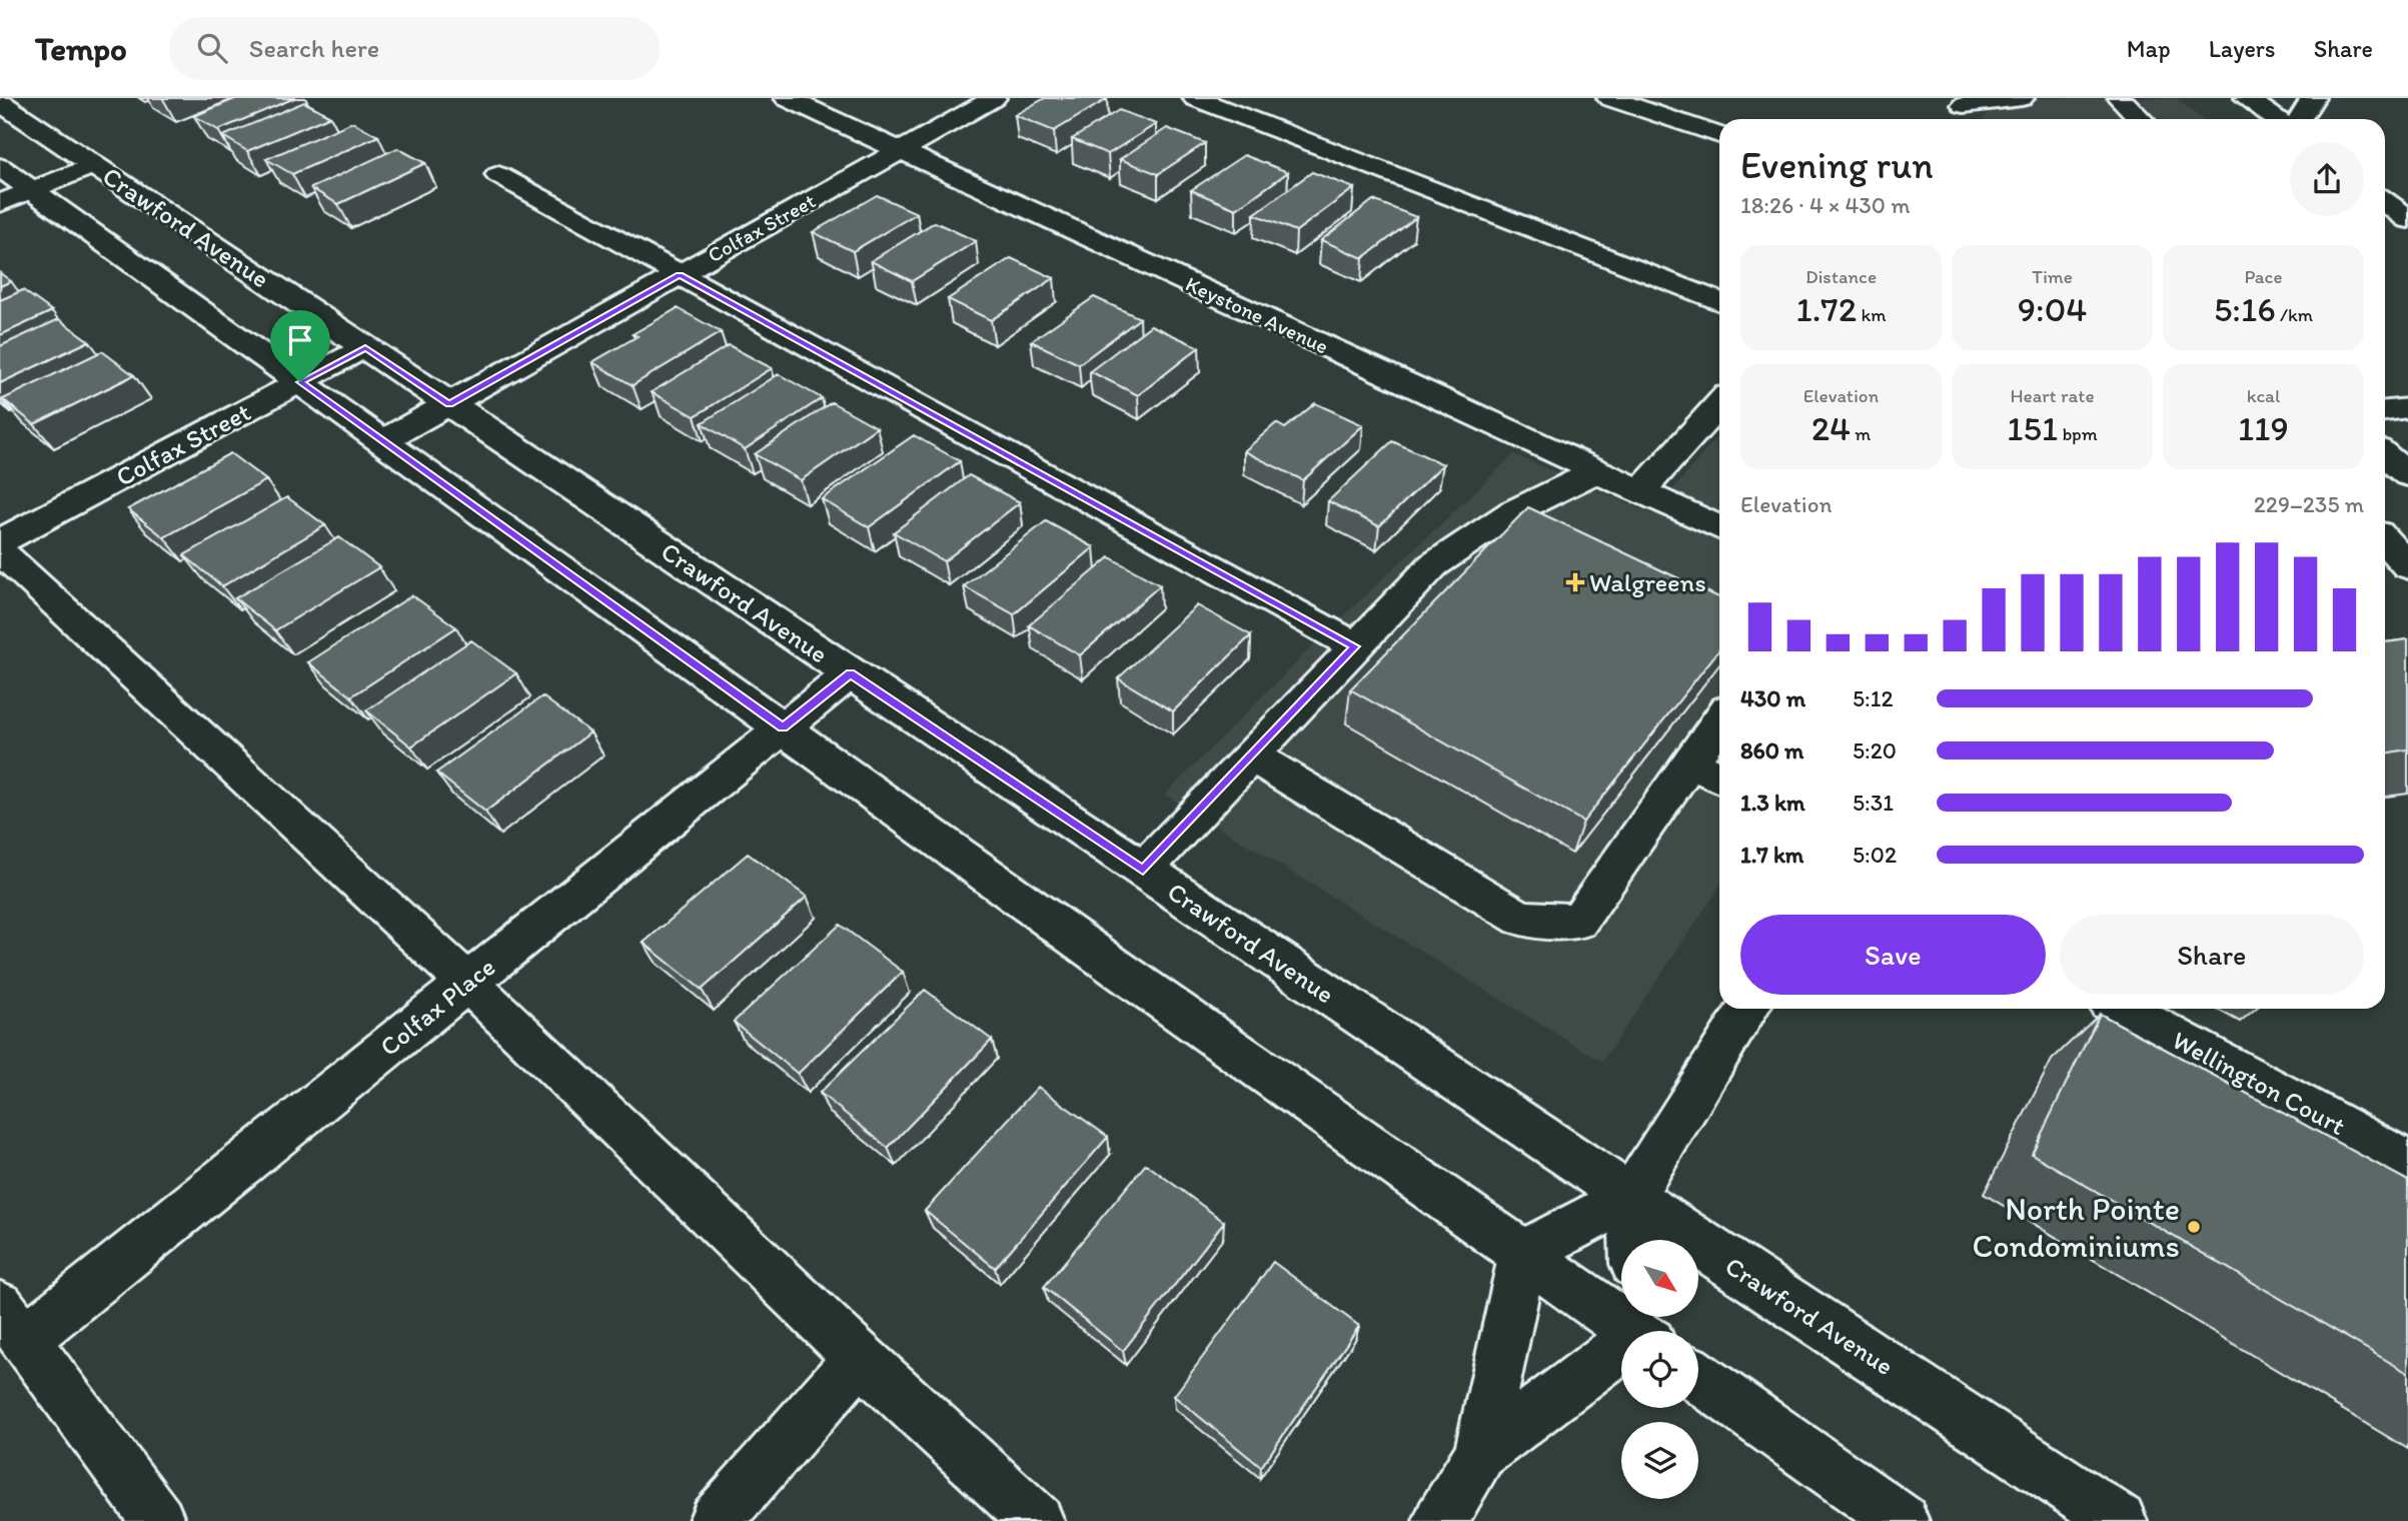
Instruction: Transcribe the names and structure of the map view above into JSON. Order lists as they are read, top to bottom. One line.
{"streets":{"main road":["Crawford Avenue","Colfax Street","Keystone Avenue","Colfax Place","Wellington Court"]},"crossings":[["Crawford Avenue","Colfax Street"],["Crawford Avenue","Colfax Place"],["Colfax Street","Keystone Avenue"]],"places":{"health":["Walgreens"],"other":["North Pointe Condominiums"]},"north":"bottom right","page":{"header":"Tempo","search":"Search here","nav":["Map","Layers","Share"],"heading":["Evening run","18:26 · 4 × 430 m"],"stats":[["Distance","1.72 km"],["Time","9:04"],["Pace","5:16 /km"],["Elevation","24 m"],["Heart rate","151 bpm"],["kcal","119"]],"chart":["Elevation","229–235 m"],"list":[{"name":"430 m","note":"5:12"},{"name":"860 m","note":"5:20"},{"name":"1.3 km","note":"5:31"},{"name":"1.7 km","note":"5:02"}],"buttons":["Save","Share"]}}
